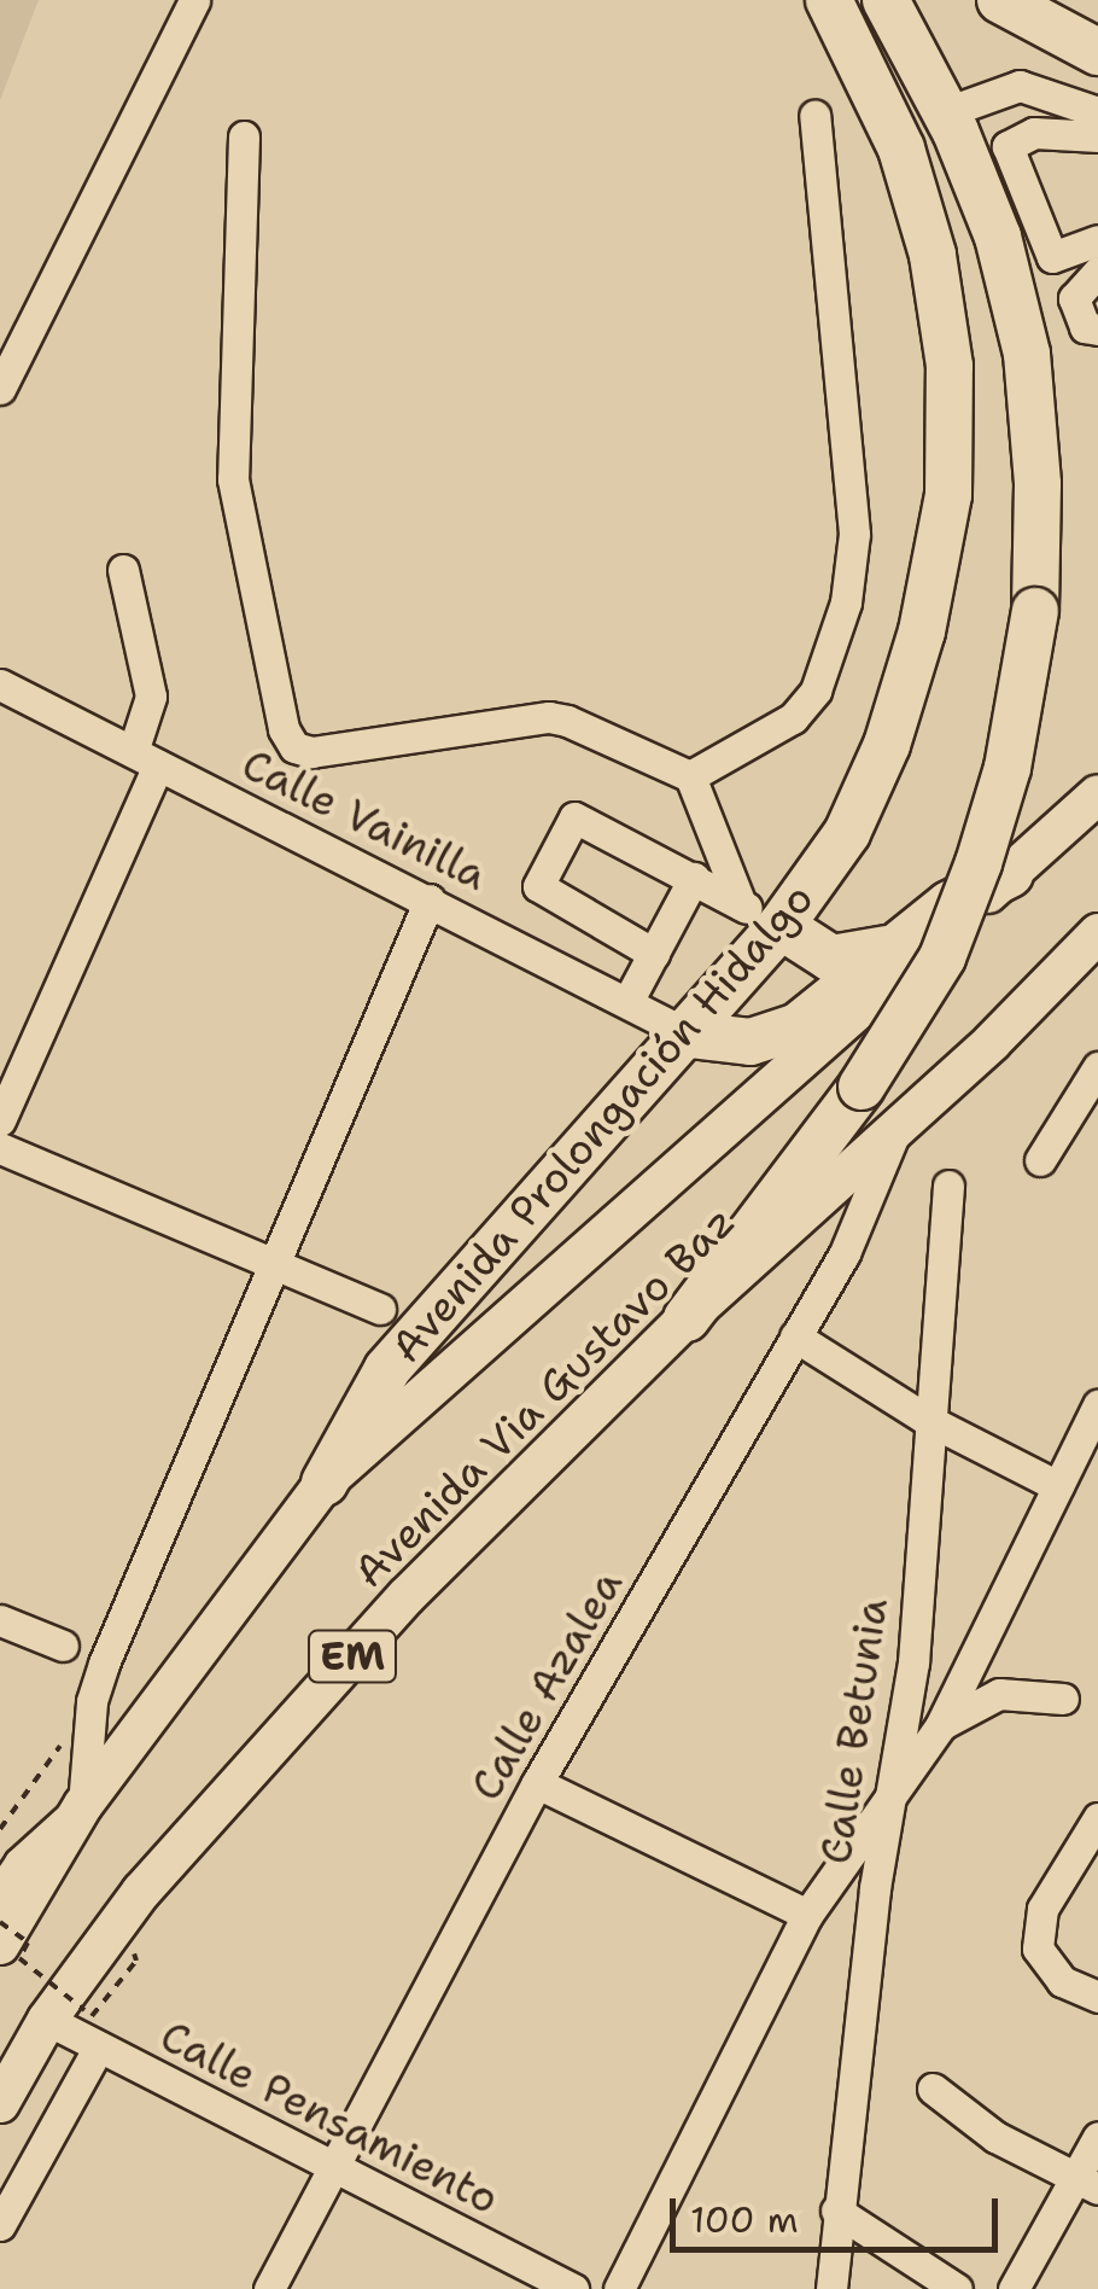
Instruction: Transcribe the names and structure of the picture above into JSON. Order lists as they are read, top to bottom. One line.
{"streets":{"highway":["Avenida Prolongación Hidalgo"],"main road":["Avenida Via Gustavo Baz","EM"],"street":["Calle Vainilla","Calle Azalea","Calle Betunia","Calle Pensamiento"]},"crossings":[["Calle Vainilla","Avenida Prolongación Hidalgo"],["Avenida Prolongación Hidalgo","Avenida Via Gustavo Baz"],["Avenida Via Gustavo Baz","EM"],["Avenida Via Gustavo Baz","Calle Azalea"],["Avenida Via Gustavo Baz","Calle Pensamiento"],["EM","Calle Pensamiento"],["Calle Azalea","Calle Pensamiento"]],"scale_bar":"100 m"}
